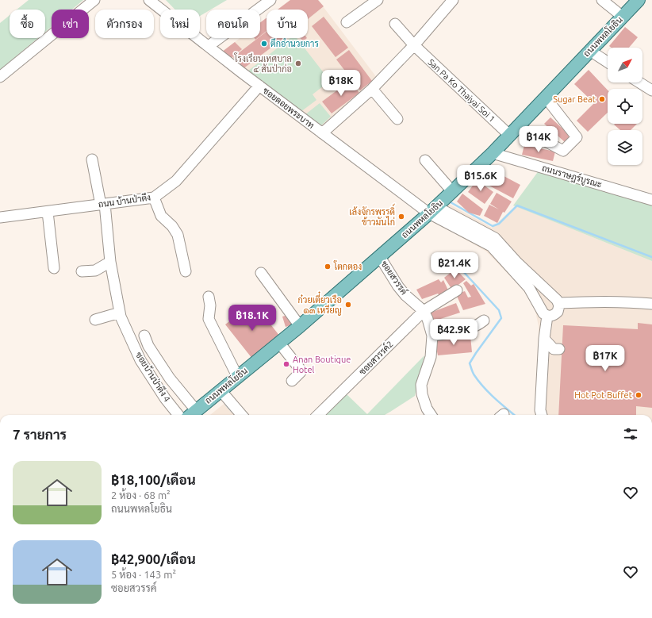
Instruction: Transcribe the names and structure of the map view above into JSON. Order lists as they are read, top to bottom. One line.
{"streets":{"main road":["ถนนพหลโยธิน"],"street":["San Pa Ko Thaiyai Soi 1","ซอยดอยพระบาท","ถนนราษฎร์บูรณะ","ถนน บ้านป่าตึง","ซอยสวรรค์","ซอยสวรรค์2","ซอยบ้านป่าตึง 4"]},"crossings":[["ถนนพหลโยธิน","San Pa Ko Thaiyai Soi 1"],["ถนนพหลโยธิน","ซอยดอยพระบาท"],["ถนนพหลโยธิน","ถนนราษฎร์บูรณะ"],["ถนนพหลโยธิน","ซอยสวรรค์"],["ซอยดอยพระบาท","ถนน บ้านป่าตึง"],["ถนน บ้านป่าตึง","ซอยบ้านป่าตึง 4"],["ซอยสวรรค์","ซอยสวรรค์2"]],"places":["ตึกอำนวยการ","โรงเรียนเทศบาล ๔ สันป่าก่อ","Sugar Beat","เล้งจักรพรรดิ์ ข้าวมันไก่","โตกตอง","ก๋วยเตี๋ยวเรือ ๑๓ เหรียญ","Anan Boutique Hotel","Hot Pot Buffet"],"north":"top right","page":{"chip":["ซื้อ","เช่า","ตัวกรอง","ใหม่","คอนโด","บ้าน"],"price":["฿18K","฿14K","฿15.6K","฿21.4K","฿18.1K","฿42.9K","฿17K"],"heading":"7 รายการ","list":[{"name":"฿18,100/เดือน","note":"2 ห้อง · 68 m² · ถนนพหลโยธิน"},{"name":"฿42,900/เดือน","note":"5 ห้อง · 143 m² · ซอยสวรรค์"}]}}
